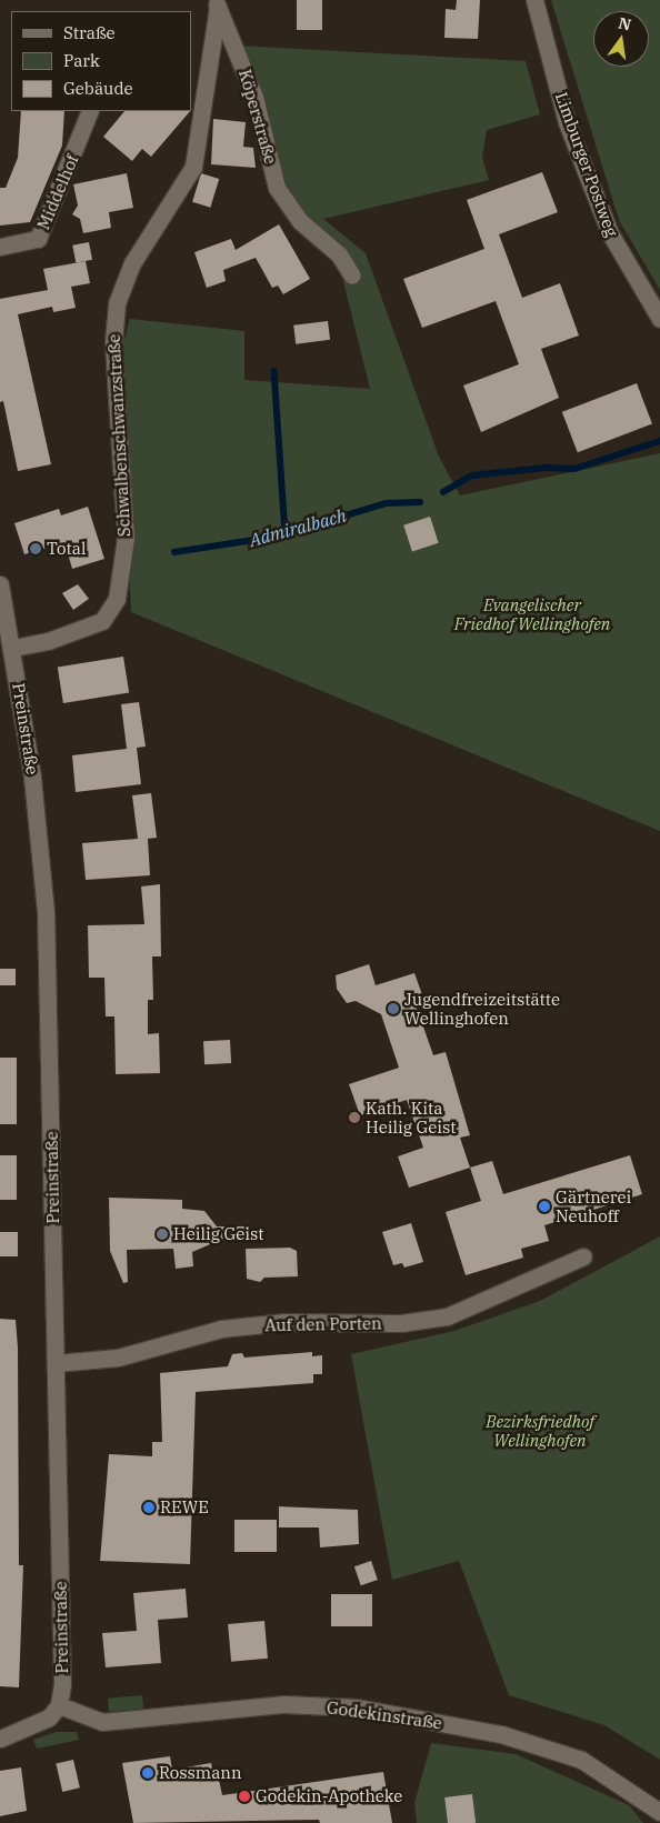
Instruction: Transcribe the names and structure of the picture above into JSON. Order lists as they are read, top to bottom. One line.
{"streets":{"street":["Köperstraße","Limburger Postweg","Middelhof","Schwalbenschwanzstraße","Preinstraße","Auf den Porten","Godekinstraße"]},"crossings":[["Köperstraße","Schwalbenschwanzstraße"],["Schwalbenschwanzstraße","Preinstraße"],["Preinstraße","Auf den Porten"],["Preinstraße","Godekinstraße"]],"water":["Admiralbach"],"parks":["Evangelischer Friedhof Wellinghofen","Bezirksfriedhof Wellinghofen"],"places":["Total","Jugendfreizeitstätte Wellinghofen","Kath. Kita Heilig Geist","Gärtnerei Neuhoff","Heilig Geist","REWE","Rossmann","Godekin-Apotheke"],"legend":["Straße","Park","Gebäude"],"north":"top"}
